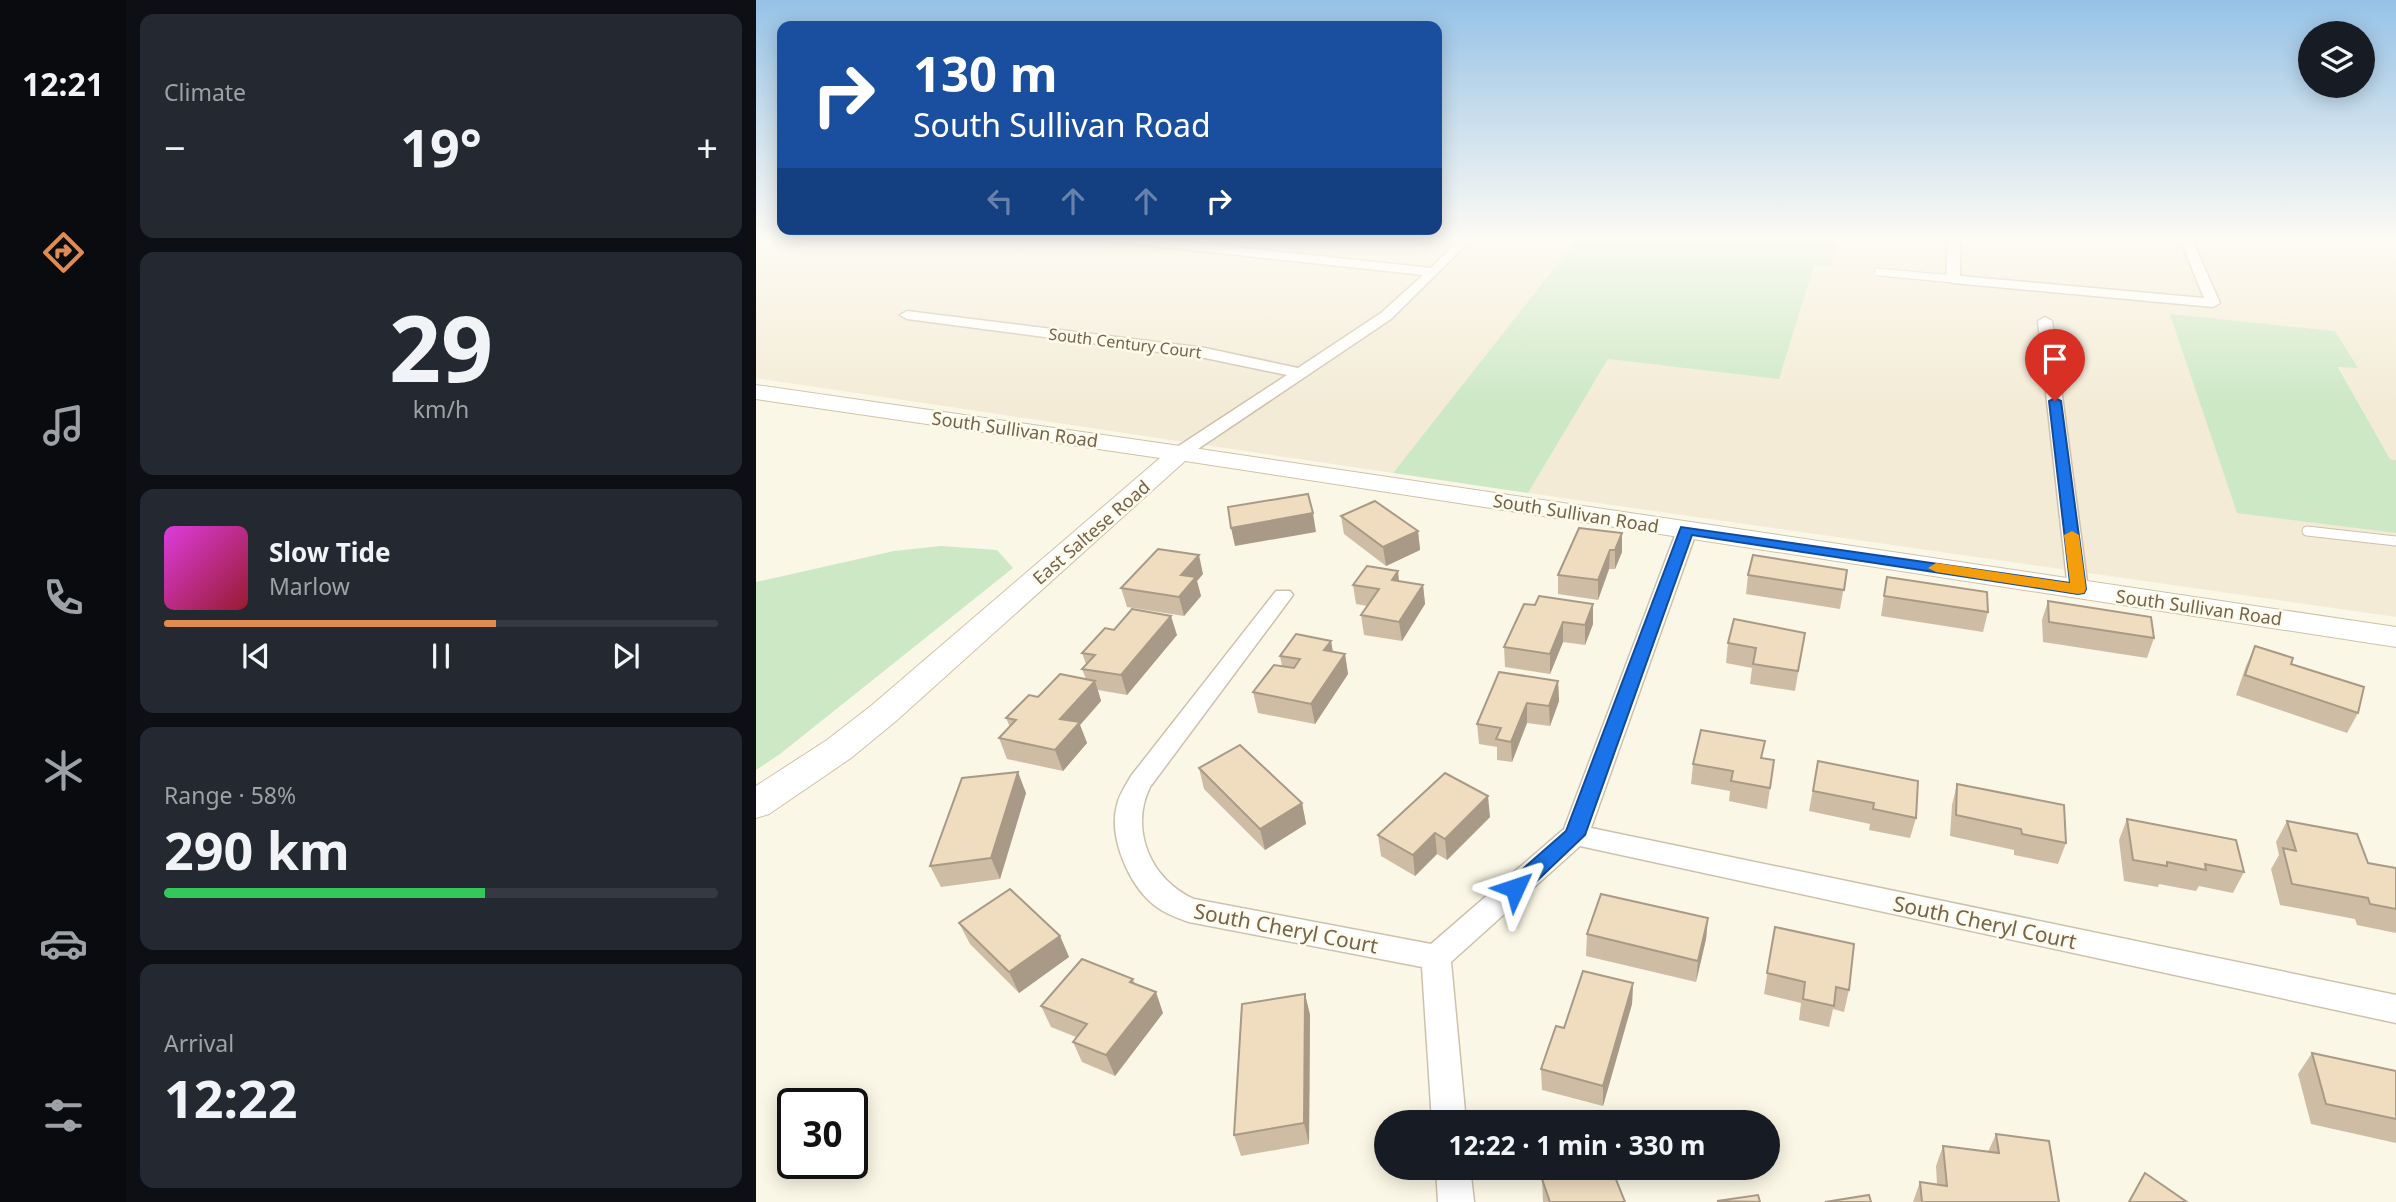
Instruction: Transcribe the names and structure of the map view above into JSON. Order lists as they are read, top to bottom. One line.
{"streets":{"main road":["South Sullivan Road","East Saltese Road"],"street":["South Century Court","South Cheryl Court"]},"crossings":[["South Century Court","East Saltese Road"],["South Sullivan Road","East Saltese Road"]],"page":{"tabs":"12:21","tile":["Climate",["29","km/h"],["Range · 58%","290 km"],["Arrival","12:22"]],"turn":["130 m","South Sullivan Road"],"heat":["−","19°","+"],"song":["Slow Tide","Marlow"],"limit":"30","trip":"12:22 · 1 min · 330 m"}}
